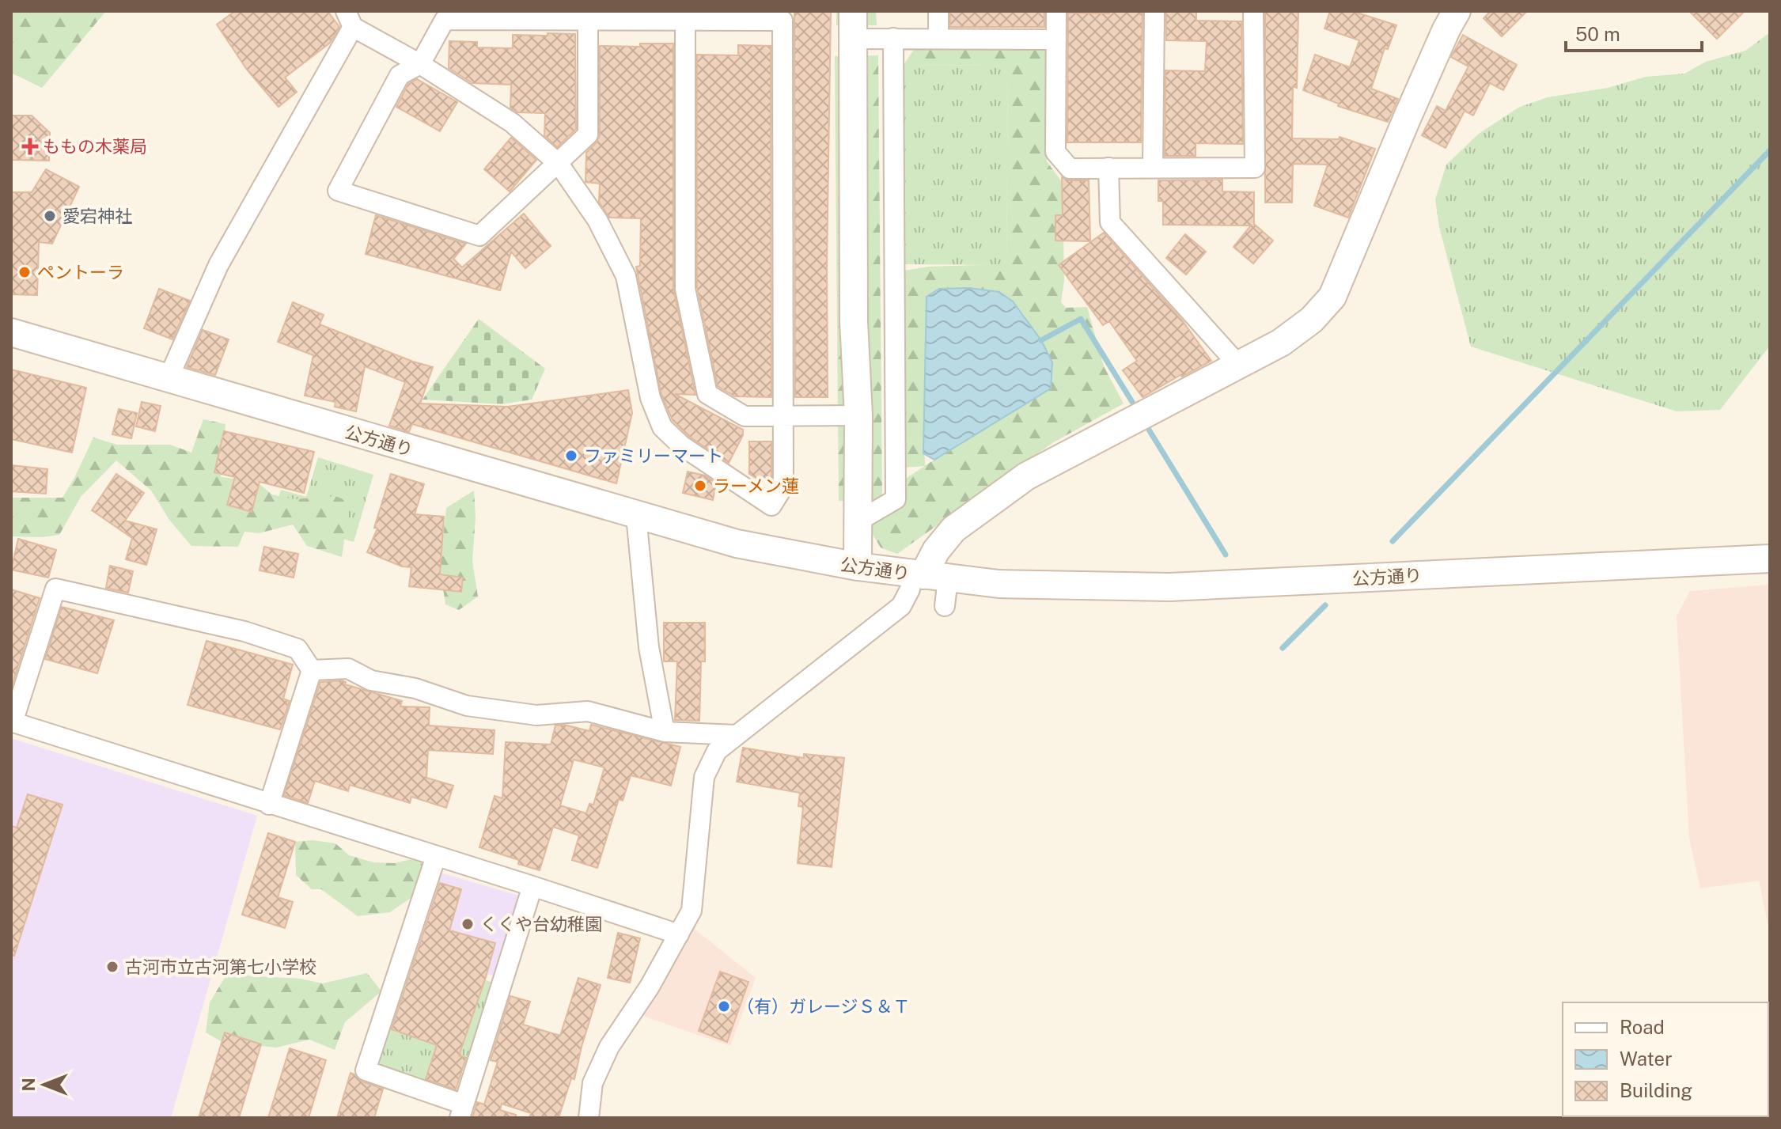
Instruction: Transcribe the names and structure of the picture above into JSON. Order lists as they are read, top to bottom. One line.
{"streets":{"street":["公方通り"]},"places":{"health":["ももの木薬局"],"other":["愛宕神社","ペントーラ","ファミリーマート","ラーメン蓮","くくや台幼稚園","古河市立古河第七小学校","（有）ガレージＳ＆Ｔ"]},"legend":["Road","Water","Building"],"scale_bar":"50 m","north":"left"}
